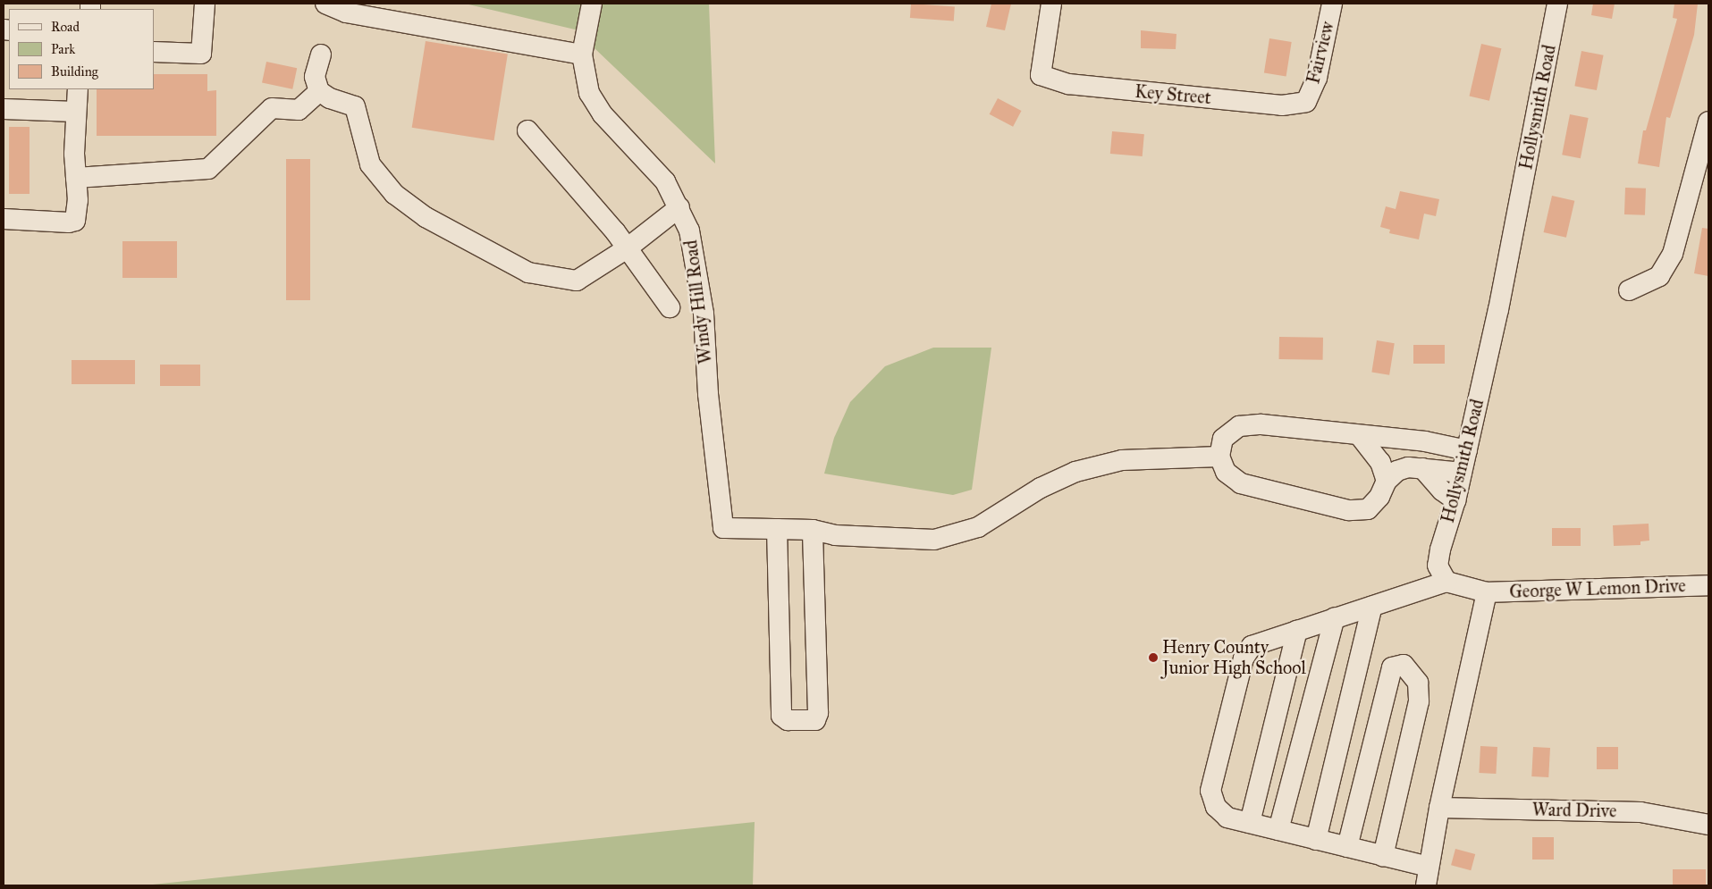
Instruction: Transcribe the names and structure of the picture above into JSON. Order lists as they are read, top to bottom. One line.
{"streets":{"street":["Fairview","Key Street","Hollysmith Road","Windy Hill Road","George W Lemon Drive","Ward Drive"]},"crossings":[["Fairview","Key Street"]],"places":["Henry County Junior High School"],"legend":["Road","Park","Building"]}
